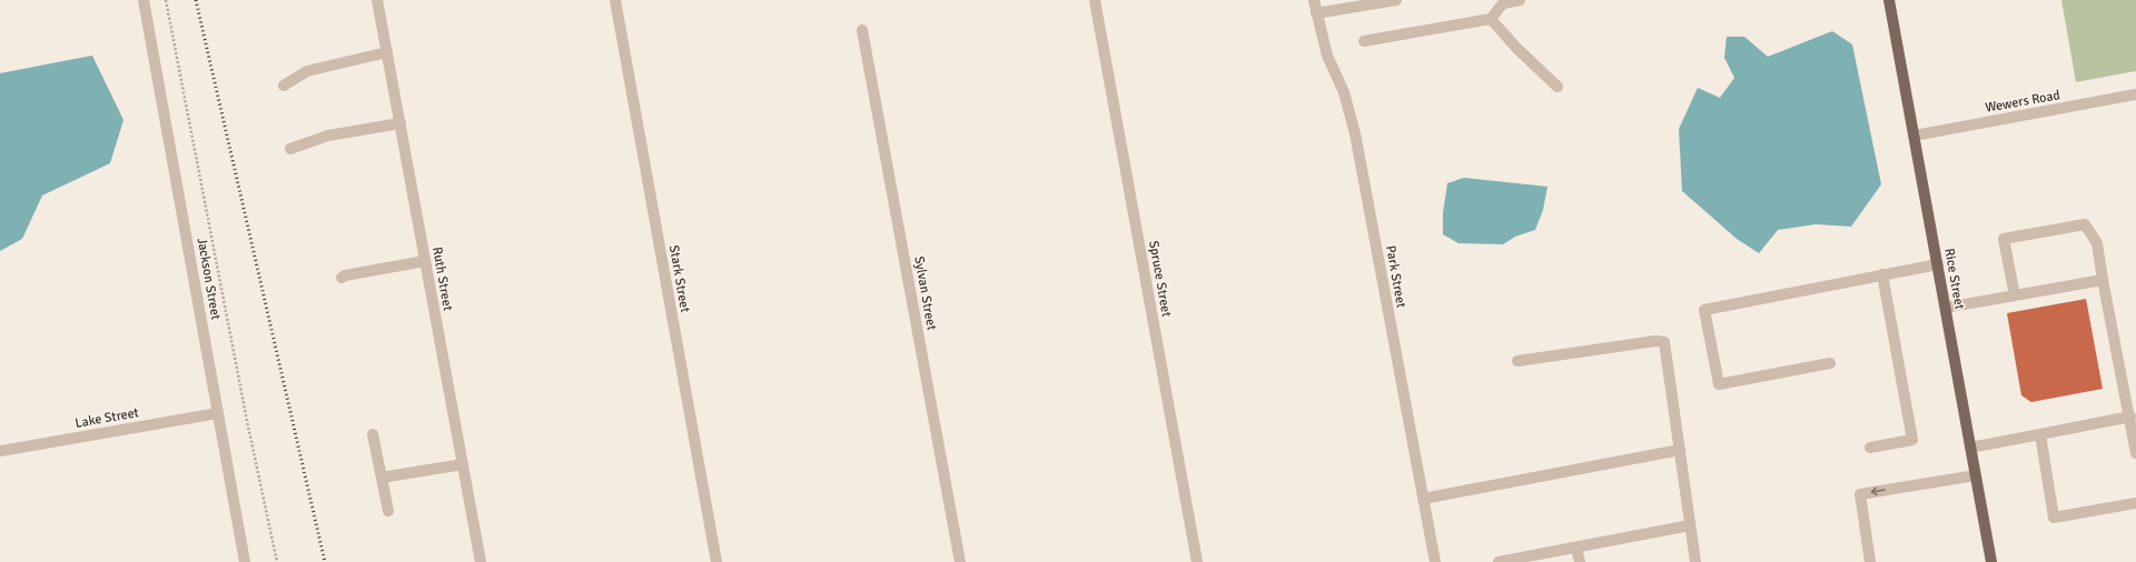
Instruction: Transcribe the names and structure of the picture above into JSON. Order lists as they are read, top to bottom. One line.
{"streets":{"main road":["Rice Street"],"street":["Wewers Road","Park Street","Jackson Street","Ruth Street","Stark Street","Spruce Street","Sylvan Street","Lake Street"]},"crossings":[["Wewers Road","Rice Street"],["Jackson Street","Lake Street"]]}
